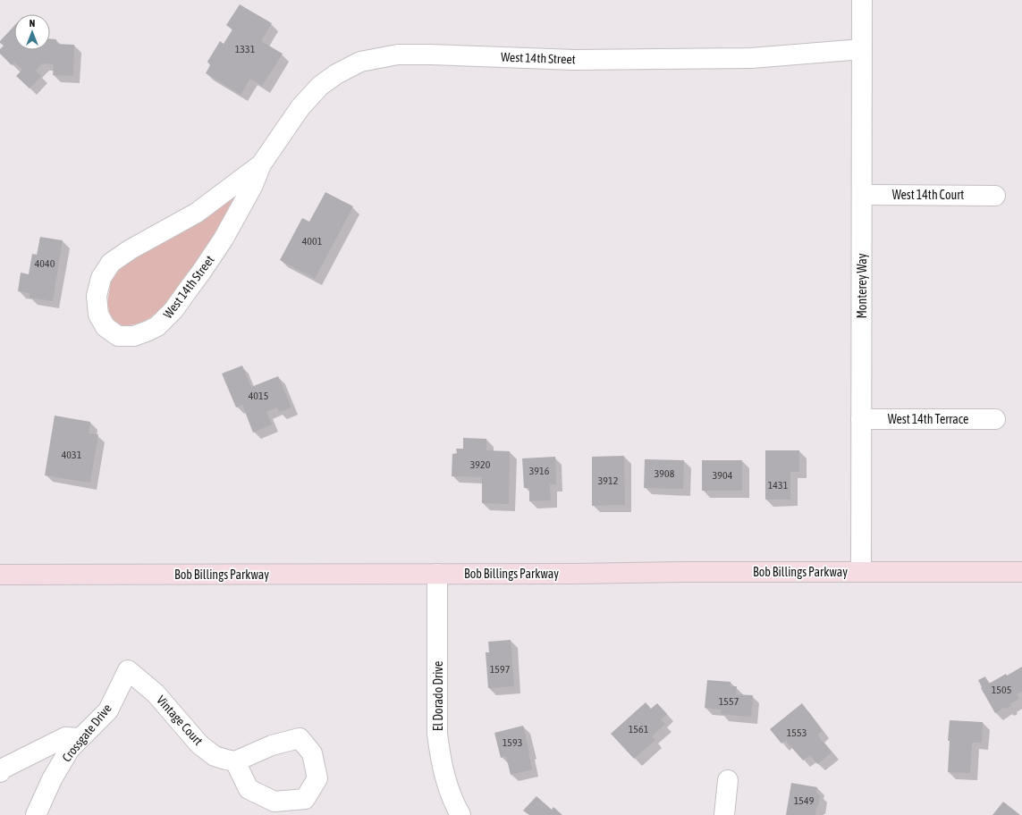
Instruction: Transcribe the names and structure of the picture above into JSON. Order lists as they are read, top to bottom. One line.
{"streets":{"main road":["Bob Billings Parkway"],"street":["West 14th Street","West 14th Court","Monterey Way","West 14th Terrace","El Dorado Drive","Vintage Court","Crossgate Drive"]},"crossings":[["West 14th Street","Monterey Way"],["West 14th Court","Monterey Way"],["Monterey Way","West 14th Terrace"],["Monterey Way","Bob Billings Parkway"],["Bob Billings Parkway","El Dorado Drive"],["Vintage Court","Crossgate Drive"]],"house_numbers":["1331","4001","4040","4015","4031","3920","3916","3908","3904","3912","1431","1597","1505","1557","1561","1553","1593","1549"],"north":"top"}
